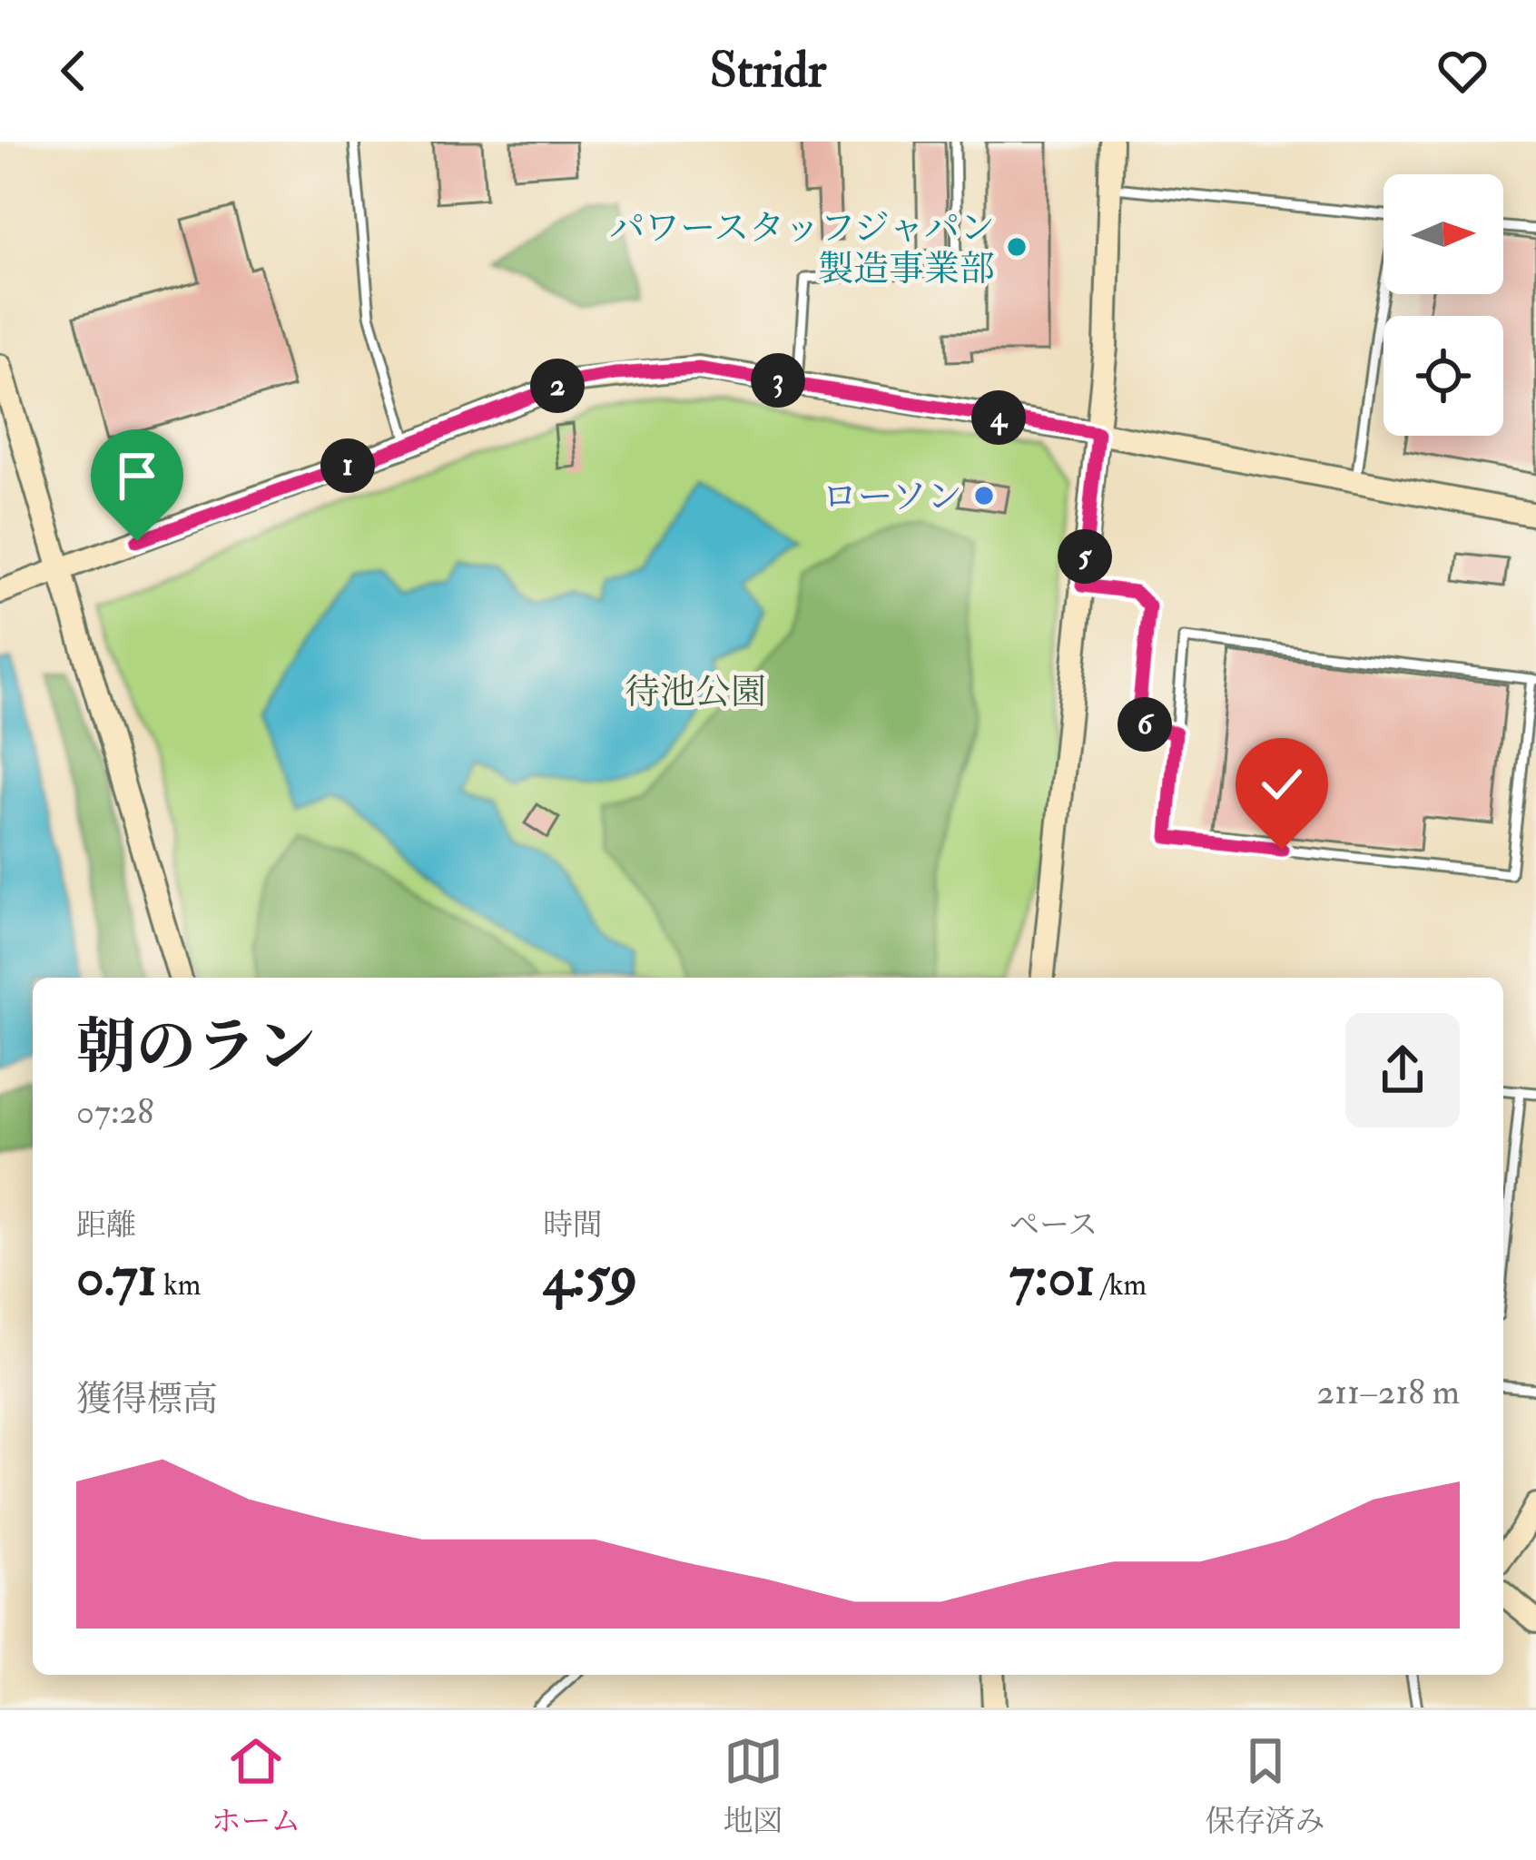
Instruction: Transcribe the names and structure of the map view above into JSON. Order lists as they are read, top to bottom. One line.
{"parks":["待池公園"],"places":["パワースタッフジャパン 製造事業部","ローソン"],"north":"right","page":{"header":"Stridr","pins":["3","2","4","1","5","6"],"heading":["朝のラン","07:28"],"stats":[["距離","0.71 km"],["時間","4:59"],["ペース","7:01 /km"]],"chart":["獲得標高","211–218 m"],"tabs":["ホーム","地図","保存済み"]}}
